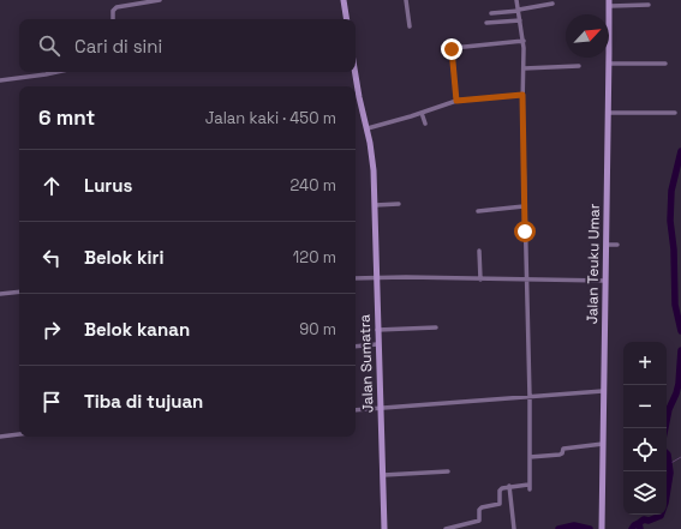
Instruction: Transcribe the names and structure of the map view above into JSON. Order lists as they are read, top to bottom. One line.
{"streets":{"main road":["Jalan Teuku Umar","Jalan Sumatra"]},"north":"top right","page":{"search":"Cari di sini","heading":["6 mnt","Jalan kaki · 450 m"],"list":[["Lurus","240 m"],["Belok kiri","120 m"],["Belok kanan","90 m"],"Tiba di tujuan"],"map_buttons":["+","−"]}}
